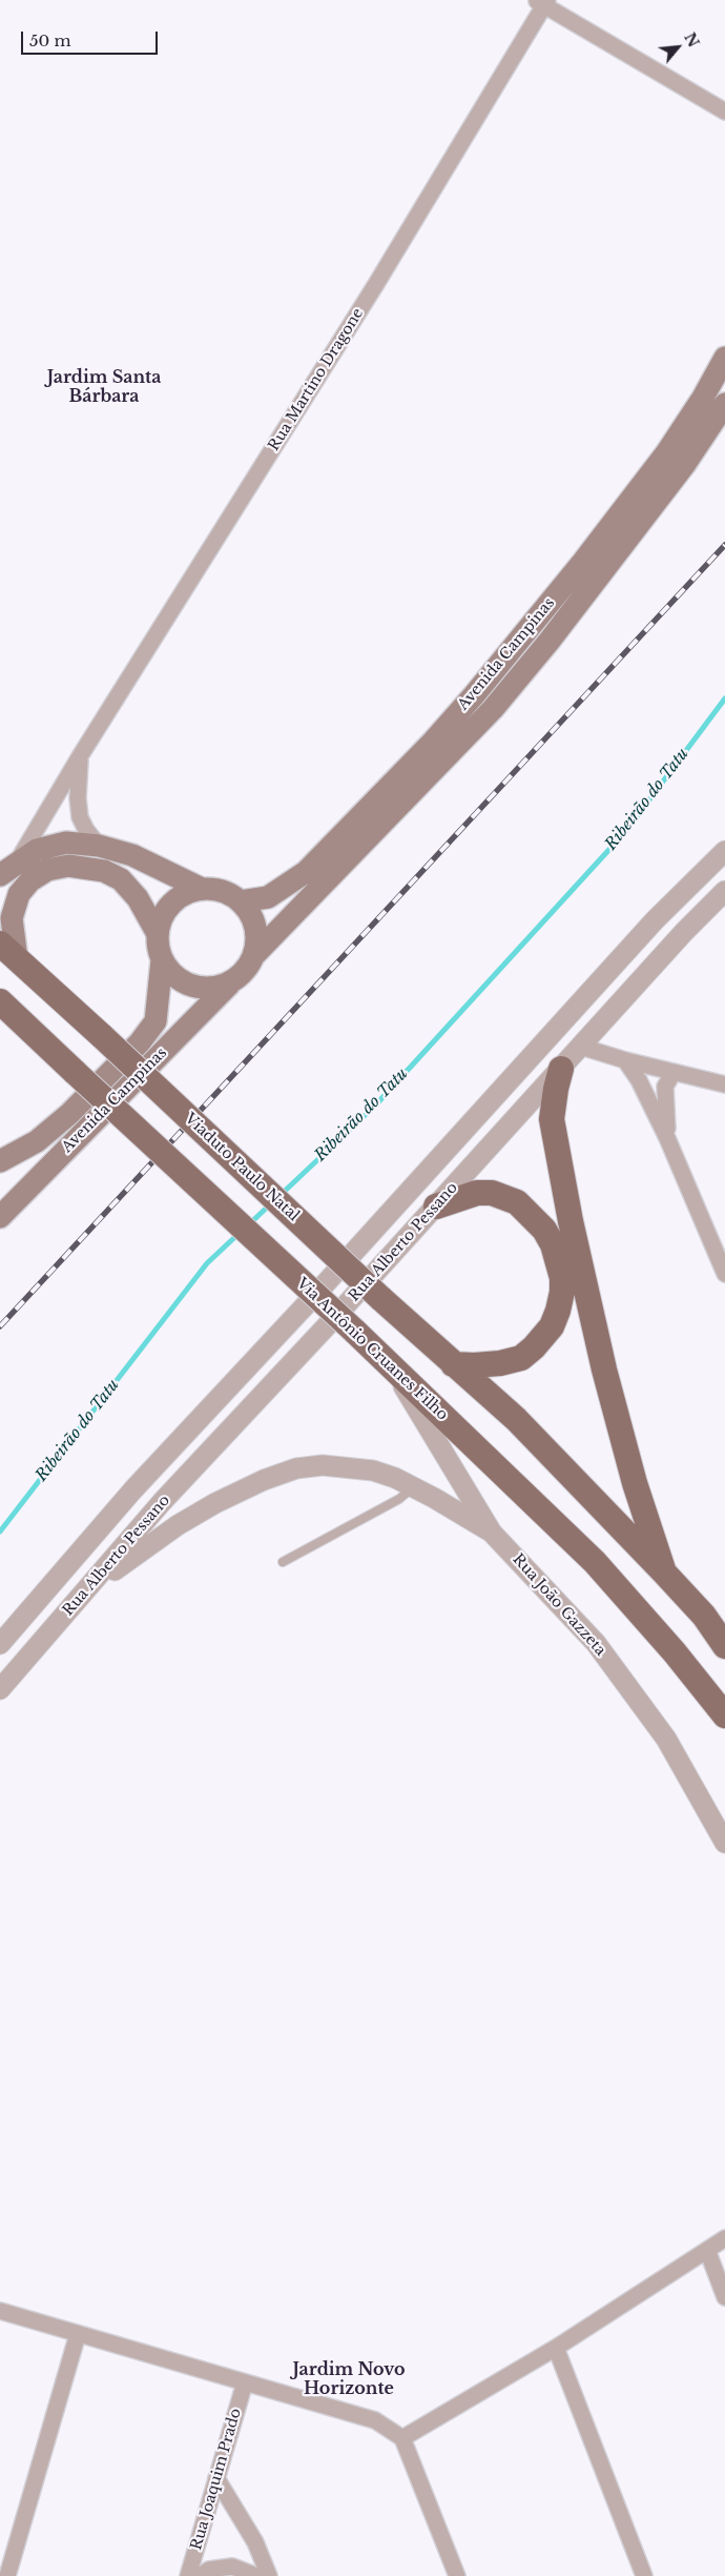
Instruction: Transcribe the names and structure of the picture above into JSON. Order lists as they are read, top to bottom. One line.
{"streets":{"main road":["Rua Martino Dragone","Avenida Campinas","Viaduto Paulo Natal","Via Antônio Cruanes Filho"],"street":["Rua Alberto Pessano","Rua João Gazzeta","Rua Joaquim Prado"]},"crossings":[["Rua Martino Dragone","Avenida Campinas"],["Via Antônio Cruanes Filho","Rua João Gazzeta"]],"districts":["Jardim Santa Bárbara","Jardim Novo Horizonte"],"water":["Ribeirão do Tatu"],"scale_bar":"50 m","north":"top right"}
